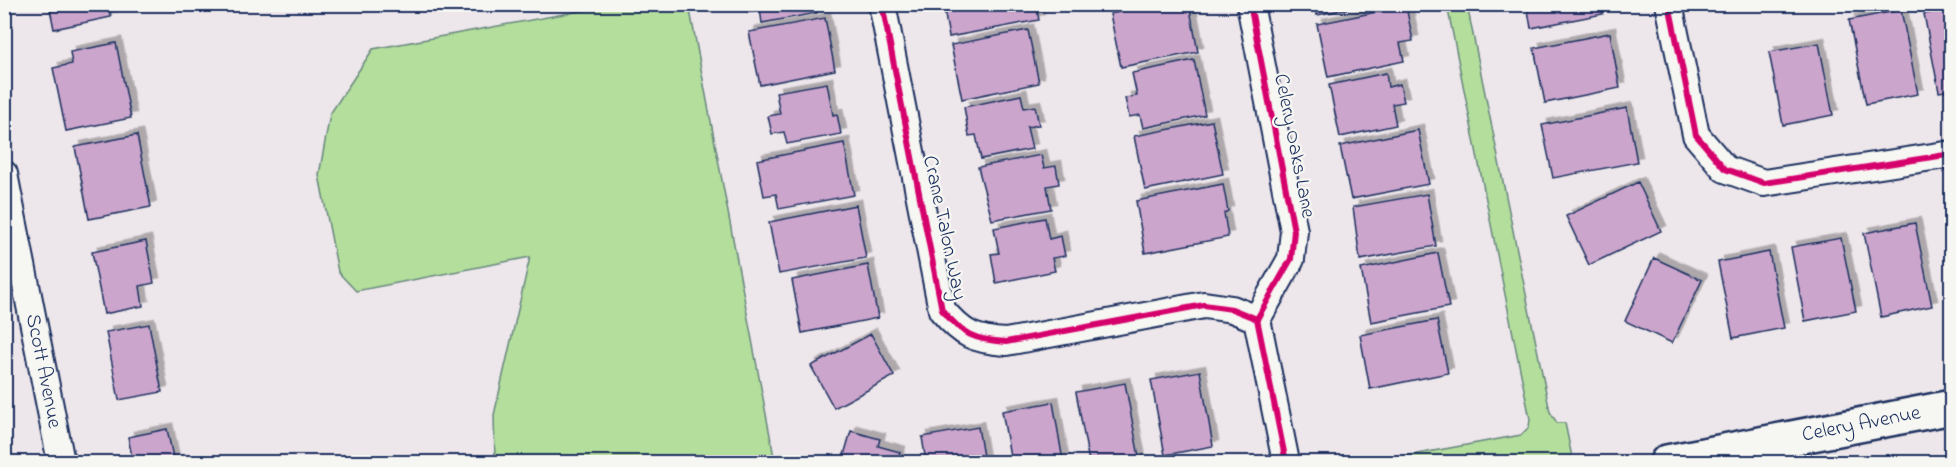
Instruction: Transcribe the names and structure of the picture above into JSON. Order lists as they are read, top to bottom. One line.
{"streets":{"main road":["Celery Avenue"],"street":["Celery Oaks Lane","Crane Talon Way","Scott Avenue"]},"crossings":[["Celery Oaks Lane","Crane Talon Way"]]}
